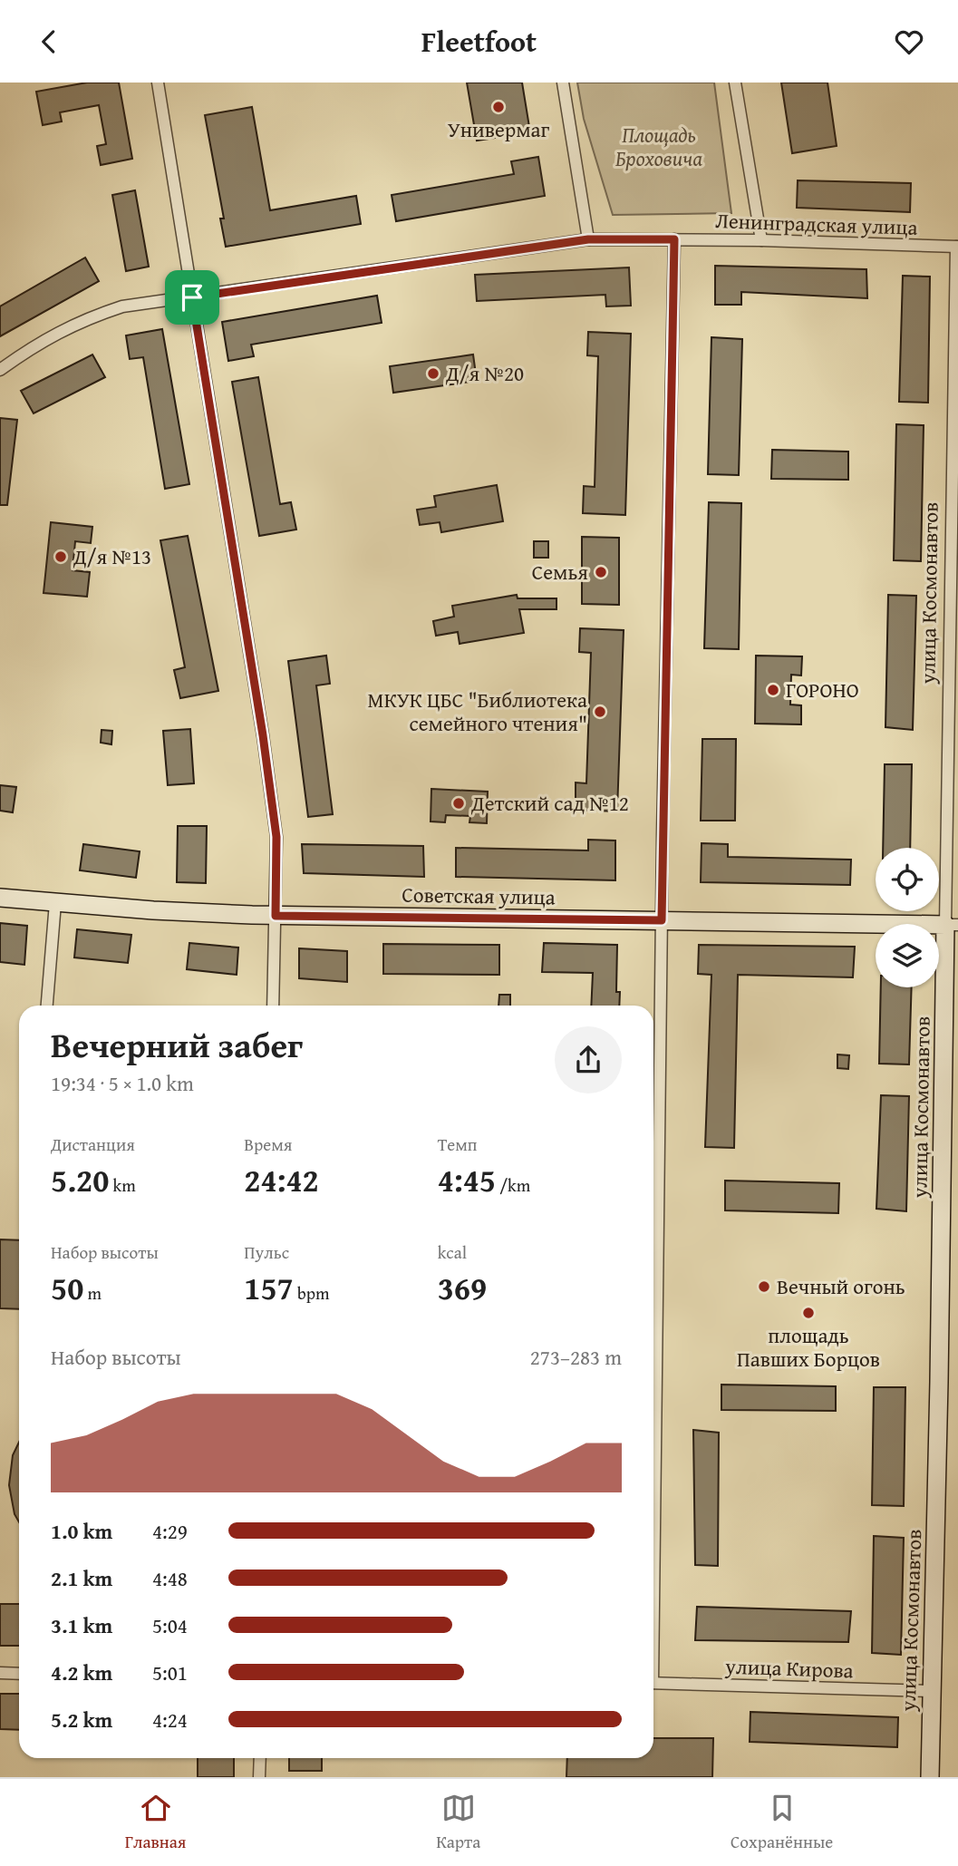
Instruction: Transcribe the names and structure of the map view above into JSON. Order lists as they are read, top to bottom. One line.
{"streets":{"street":["Ленинградская улица","улица Космонавтов","Советская улица","улица Кирова"]},"crossings":[["Ленинградская улица","улица Космонавтов"],["улица Космонавтов","Советская улица"],["улица Космонавтов","улица Кирова"]],"parks":["Площадь Броховича"],"places":["Универмаг","Д/я №20","Д/я №13","Семья","ГОРОНО","МКУК ЦБС \"Библиотека семейного чтения\"","Детский сад №12","Вечный огонь","площадь Павших Борцов"],"page":{"header":"Fleetfoot","heading":["Вечерний забег","19:34 · 5 × 1.0 km"],"stats":[["Дистанция","5.20 km"],["Время","24:42"],["Темп","4:45 /km"],["Набор высоты","50 m"],["Пульс","157 bpm"],["kcal","369"]],"chart":["Набор высоты","273–283 m"],"list":[{"name":"1.0 km","note":"4:29"},{"name":"2.1 km","note":"4:48"},{"name":"3.1 km","note":"5:04"},{"name":"4.2 km","note":"5:01"},{"name":"5.2 km","note":"4:24"}],"tabs":["Главная","Карта","Сохранённые"]}}
